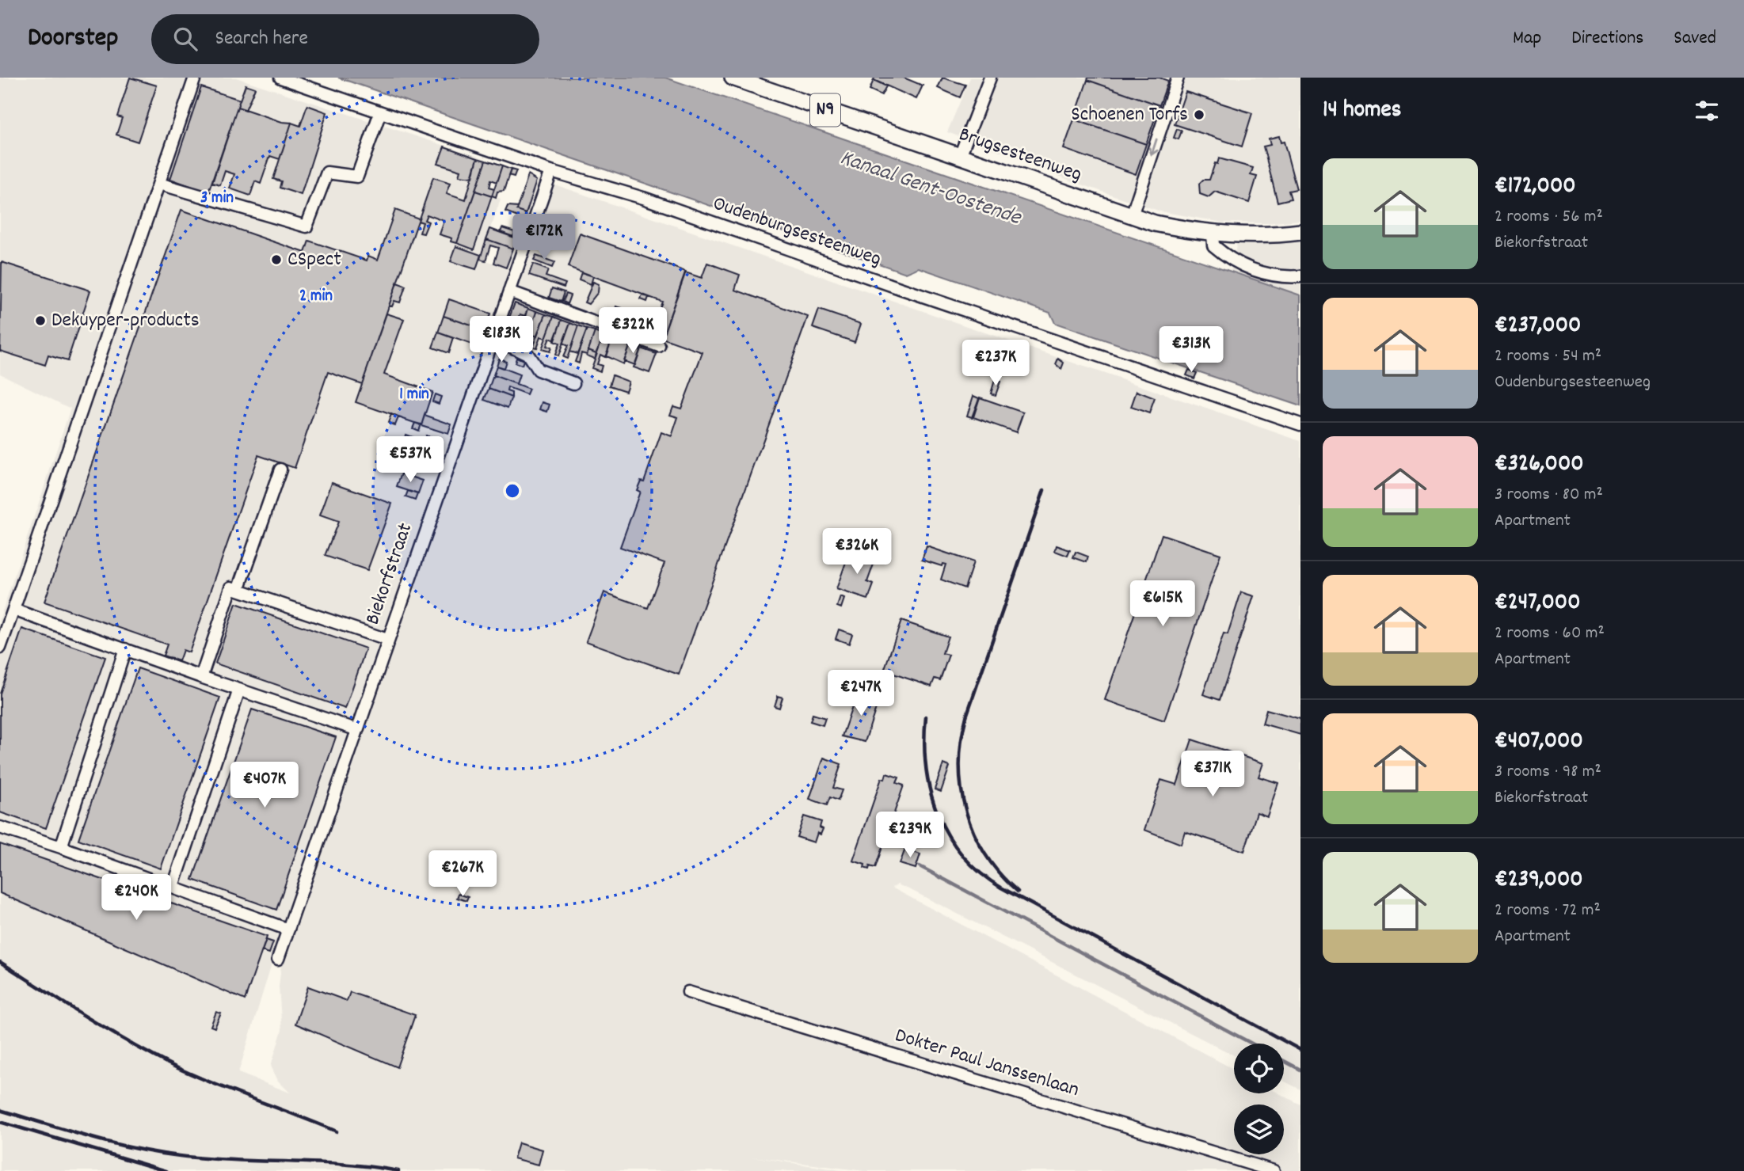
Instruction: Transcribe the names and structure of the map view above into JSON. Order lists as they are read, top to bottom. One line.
{"streets":{"main road":["N9","Brugsesteenweg"],"street":["Oudenburgsesteenweg","Biekorfstraat","Dokter Paul Janssenlaan"]},"crossings":[["Oudenburgsesteenweg","Biekorfstraat"]],"water":["Kanaal Gent-Oostende"],"places":["Schoenen Torfs","CSpect","Dekuyper-products"],"page":{"header":"Doorstep","search":"Search here","nav":["Map","Directions","Saved"],"heading":"14 homes","list":[{"name":"€172,000","note":"2 rooms · 56 m² · Biekorfstraat"},{"name":"€237,000","note":"2 rooms · 54 m² · Oudenburgsesteenweg"},{"name":"€326,000","note":"3 rooms · 80 m² · Apartment"},{"name":"€247,000","note":"2 rooms · 60 m² · Apartment"},{"name":"€407,000","note":"3 rooms · 98 m² · Biekorfstraat"},{"name":"€239,000","note":"2 rooms · 72 m² · Apartment"}],"price":["€172K","€322K","€183K","€313K","€237K","€537K","€326K","€615K","€247K","€371K","€407K","€239K","€267K","€240K"]},"rings":["3 min","2 min","1 min"]}
